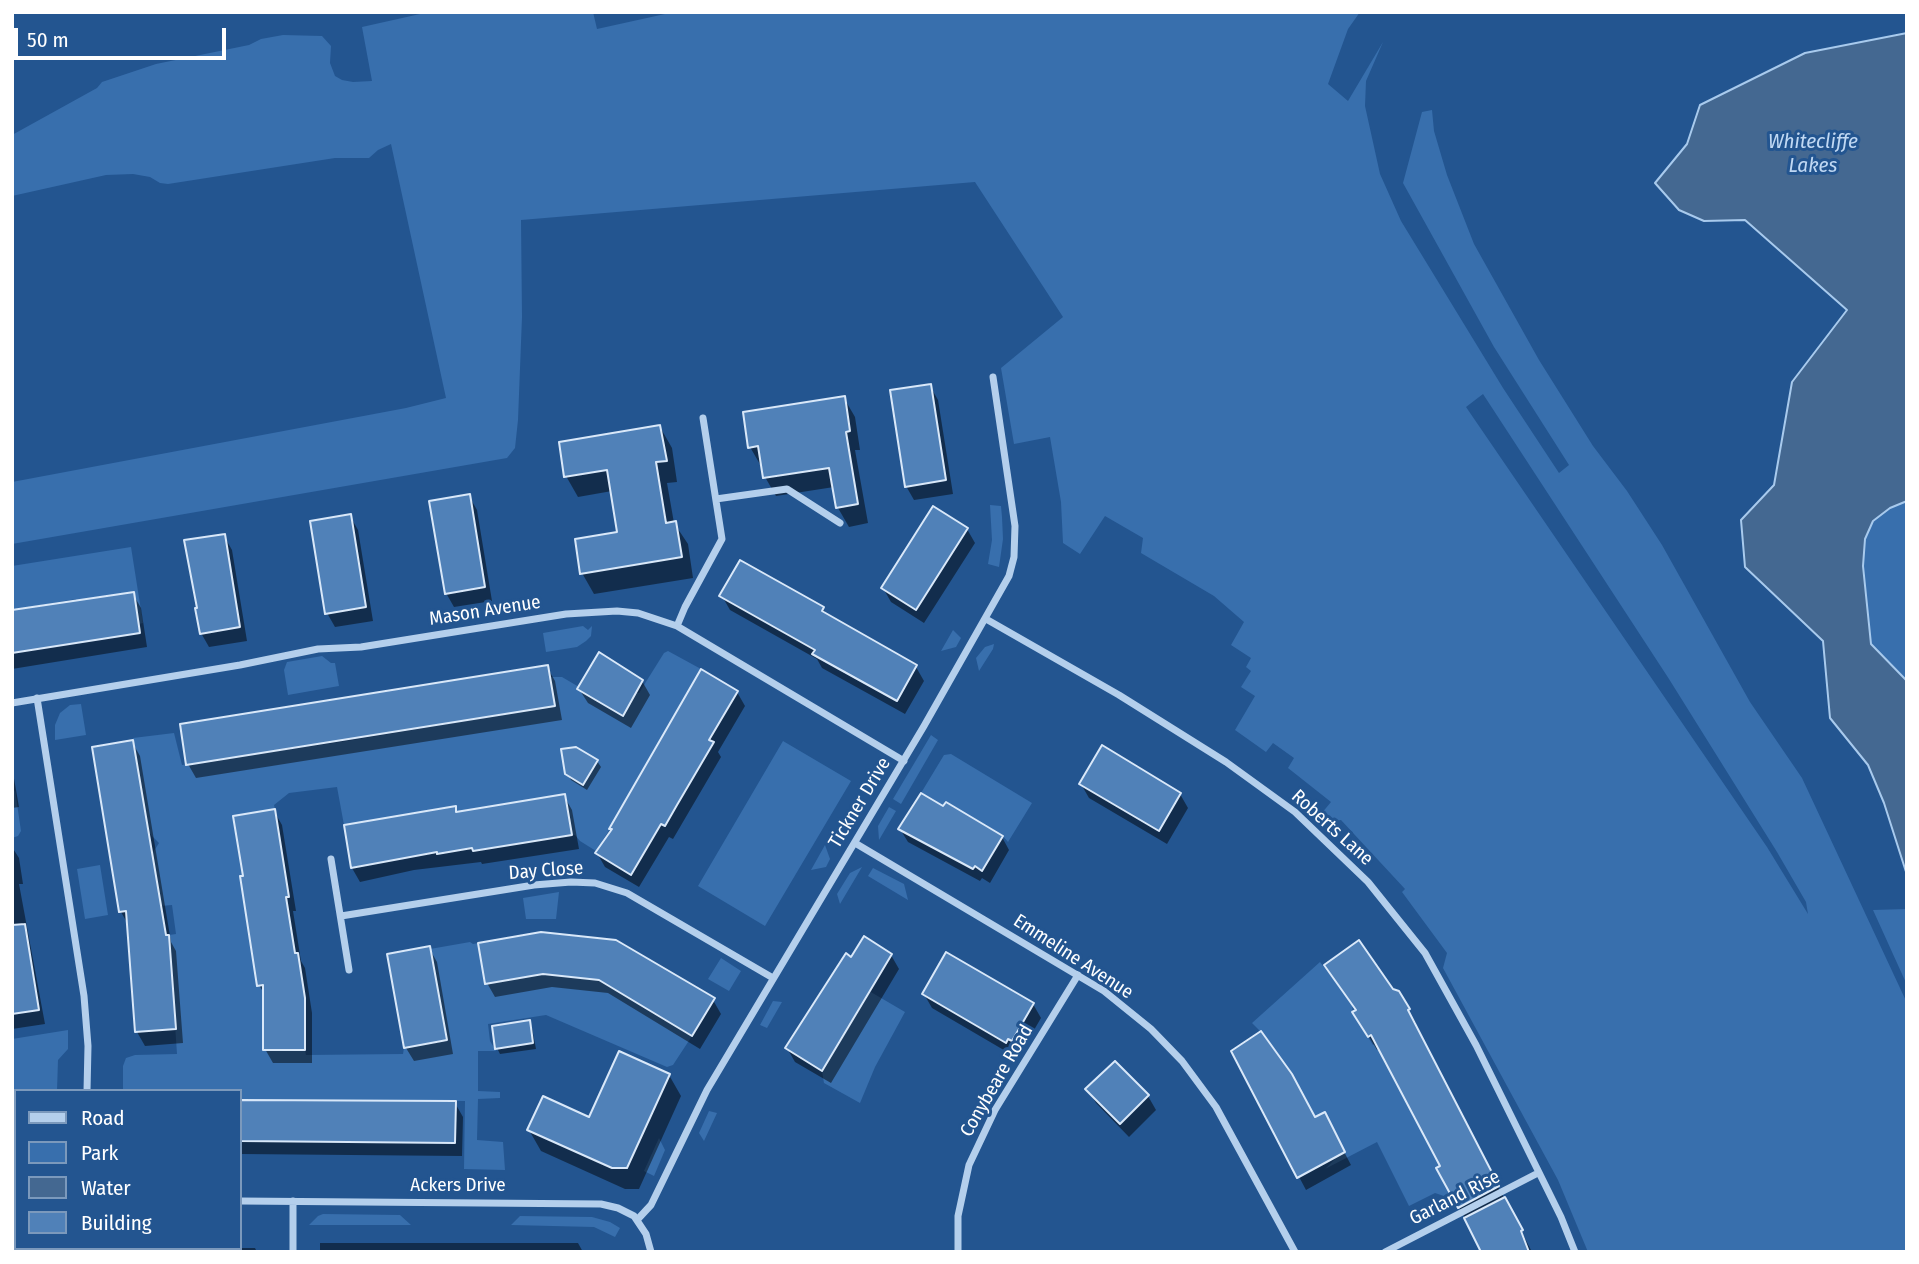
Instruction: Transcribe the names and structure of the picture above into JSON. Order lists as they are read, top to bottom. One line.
{"streets":{"street":["Mason Avenue","Tickner Drive","Roberts Lane","Day Close","Emmeline Avenue","Conybeare Road","Ackers Drive","Garland Rise"]},"crossings":[["Mason Avenue","Tickner Drive"],["Tickner Drive","Roberts Lane"],["Tickner Drive","Day Close"],["Tickner Drive","Emmeline Avenue"],["Tickner Drive","Ackers Drive"],["Roberts Lane","Garland Rise"],["Emmeline Avenue","Conybeare Road"]],"water":["Whitecliffe Lakes"],"legend":["Road","Park","Water","Building"],"scale_bar":"50 m"}
